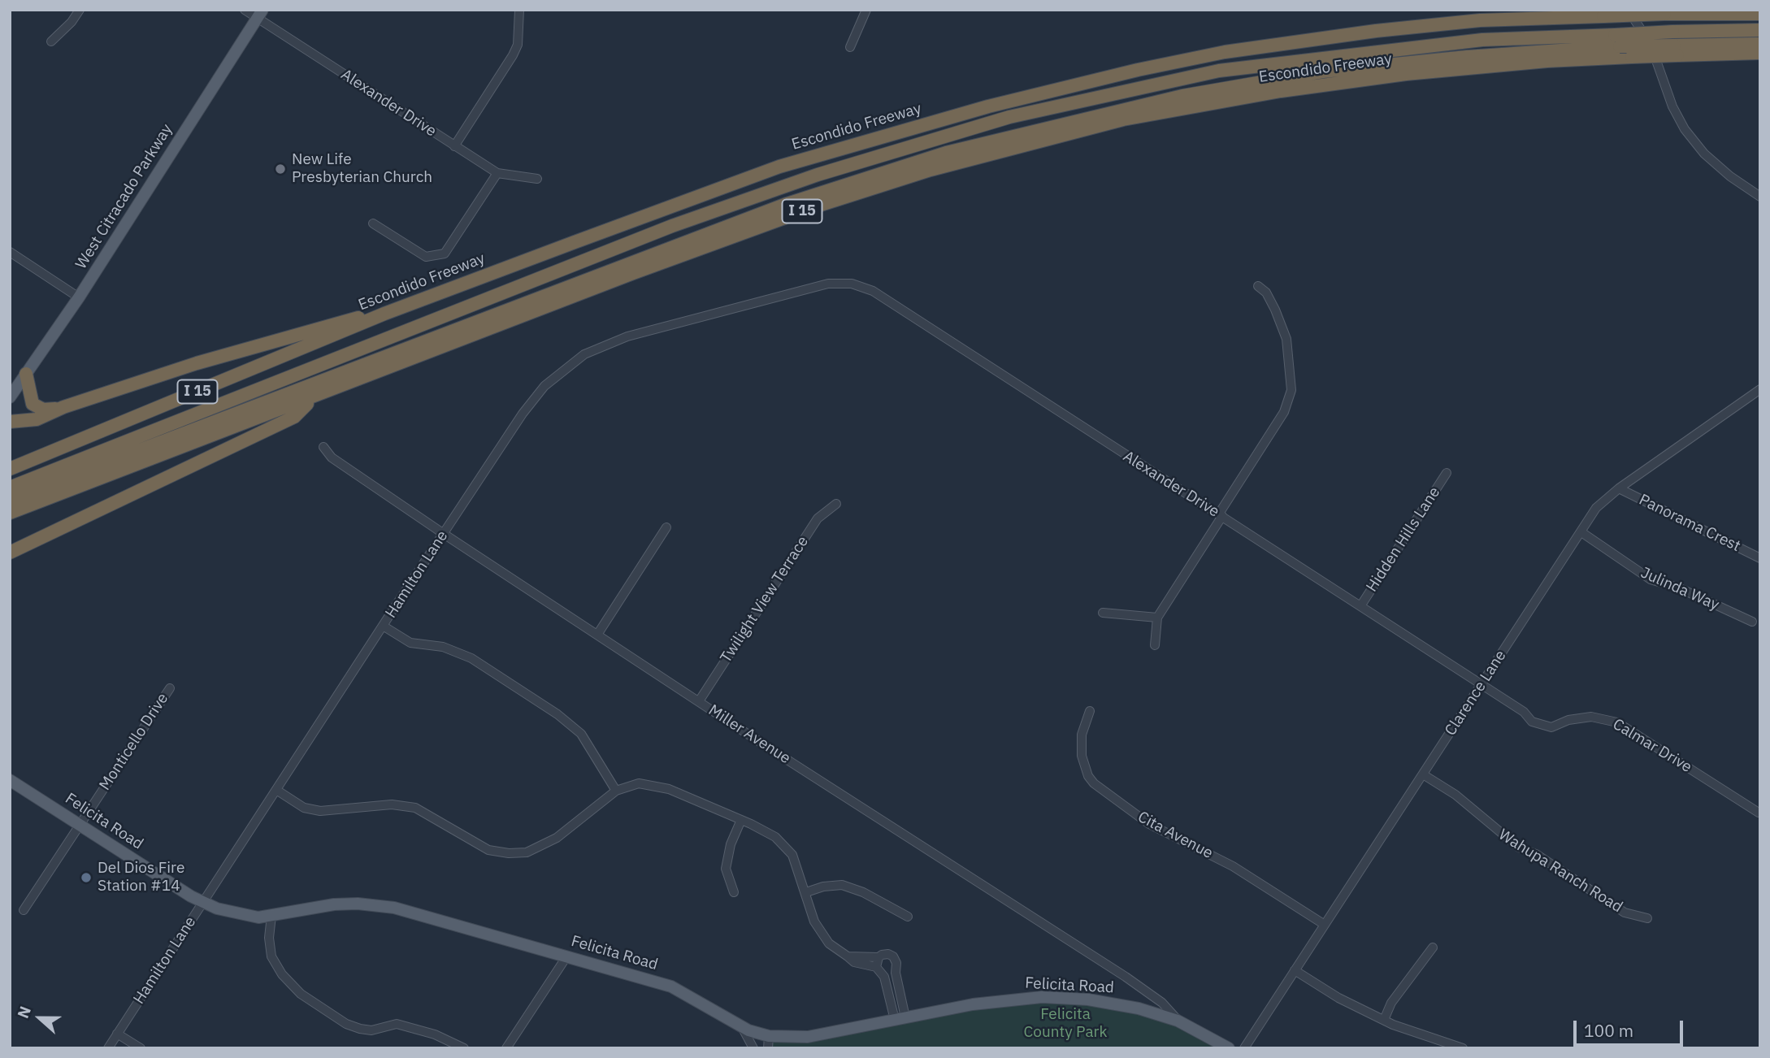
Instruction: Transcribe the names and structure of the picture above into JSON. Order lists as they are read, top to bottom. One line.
{"streets":{"highway":["Escondido Freeway","I 15"],"main road":["West Citracado Parkway","Felicita Road"],"street":["Alexander Drive","Panorama Crest","Hidden Hills Lane","Hamilton Lane","Julinda Way","Twilight View Terrace","Clarence Lane","Miller Avenue","Monticello Drive","Calmar Drive","Cita Avenue","Wahupa Ranch Road"]},"crossings":[["Alexander Drive","West Citracado Parkway"],["Alexander Drive","Hidden Hills Lane"],["Alexander Drive","Hamilton Lane"],["Alexander Drive","Clarence Lane"],["Alexander Drive","Calmar Drive"],["Panorama Crest","Clarence Lane"],["Hamilton Lane","Miller Avenue"],["Hamilton Lane","Felicita Road"],["Julinda Way","Clarence Lane"],["Twilight View Terrace","Miller Avenue"],["Clarence Lane","Calmar Drive"],["Clarence Lane","Cita Avenue"],["Clarence Lane","Wahupa Ranch Road"],["Miller Avenue","Felicita Road"],["Monticello Drive","Felicita Road"]],"parks":["Felicita County Park"],"places":["New Life Presbyterian Church","Del Dios Fire Station #14"],"scale_bar":"100 m","north":"left"}
